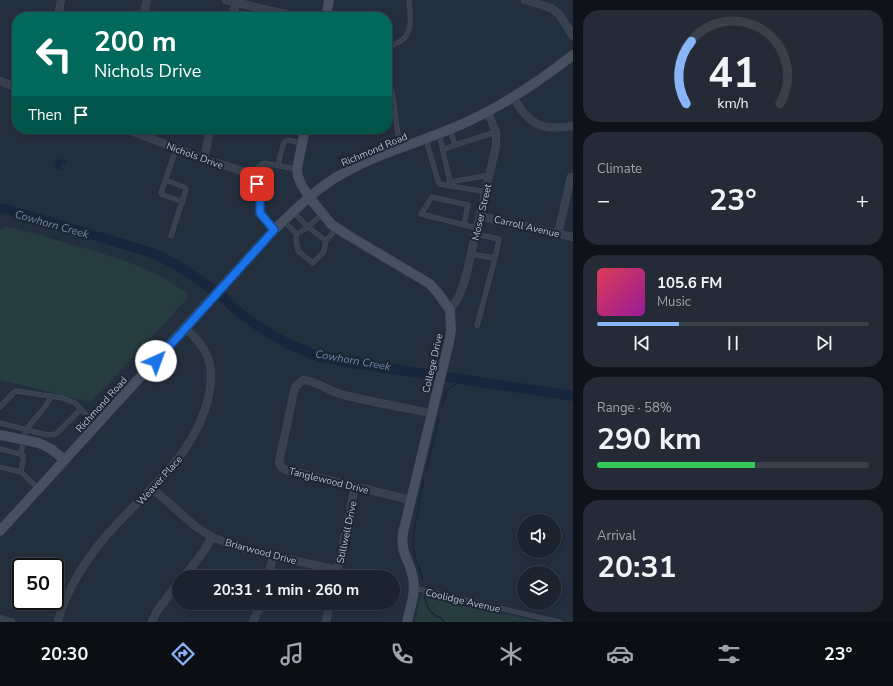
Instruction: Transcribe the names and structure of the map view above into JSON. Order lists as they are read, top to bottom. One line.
{"streets":{"main road":["Richmond Road","College Drive"],"street":["Nichols Drive","Moser Street","Carroll Avenue","Weaver Place","Tanglewood Drive","Stillwell Drive","Briarwood Drive"],"lane":["Coolidge Avenue"]},"crossings":[["Richmond Road","Moser Street"],["Richmond Road","College Drive"],["Richmond Road","Weaver Place"],["Moser Street","Carroll Avenue"],["Moser Street","College Drive"],["College Drive","Tanglewood Drive"],["College Drive","Coolidge Avenue"],["Weaver Place","Briarwood Drive"],["Tanglewood Drive","Stillwell Drive"]],"water":["Cowhorn Creek"],"page":{"turn":["200 m","Nichols Drive"],"then":"Then","tile":["Climate",["Range · 58%","290 km"],["Arrival","20:31"]],"heat":["−","23°","+"],"song":["105.6 FM","Music"],"limit":"50","trip":"20:31 · 1 min · 260 m","tabs":["20:30","23°"],"gauge":["41","km/h"]}}
